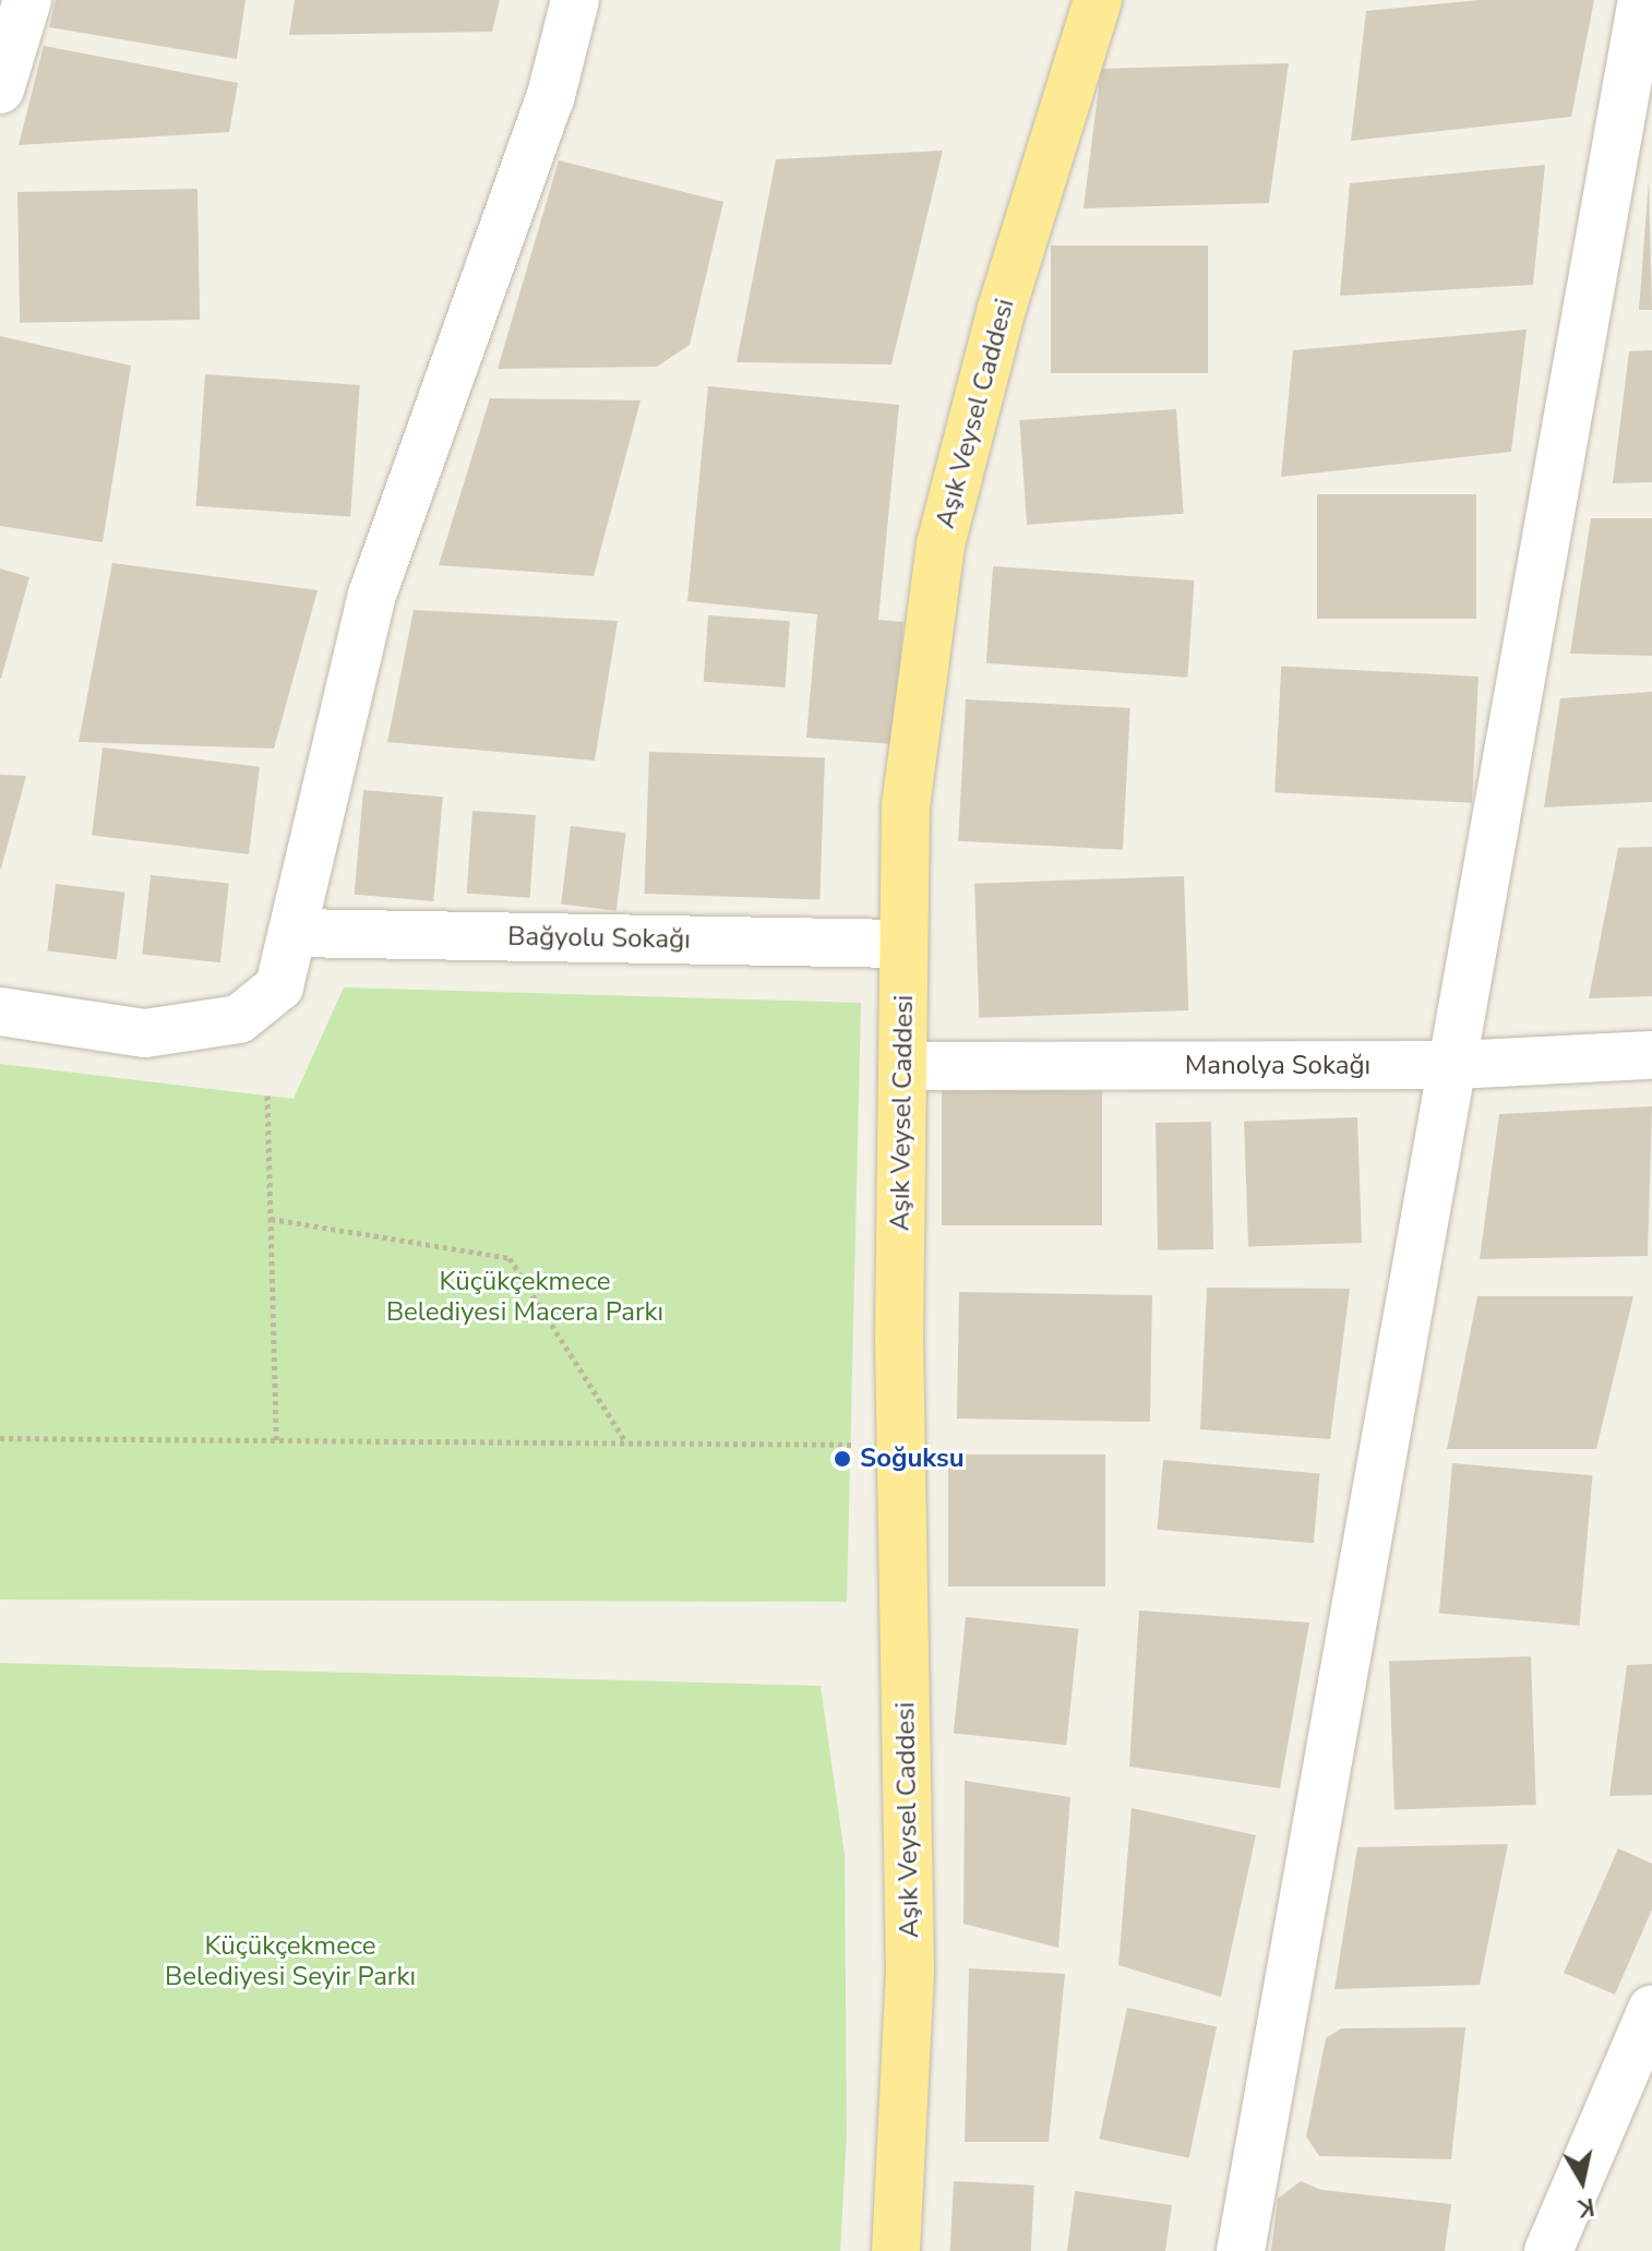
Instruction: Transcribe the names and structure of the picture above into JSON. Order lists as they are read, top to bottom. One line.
{"streets":{"main road":["Aşık Veysel Caddesi"],"street":["Bağyolu Sokağı","Manolya Sokağı"]},"crossings":[["Aşık Veysel Caddesi","Bağyolu Sokağı"],["Aşık Veysel Caddesi","Manolya Sokağı"]],"parks":["Küçükçekmece Belediyesi Macera Parkı","Küçükçekmece Belediyesi Seyir Parkı"],"places":["Soğuksu"],"north":"bottom"}
